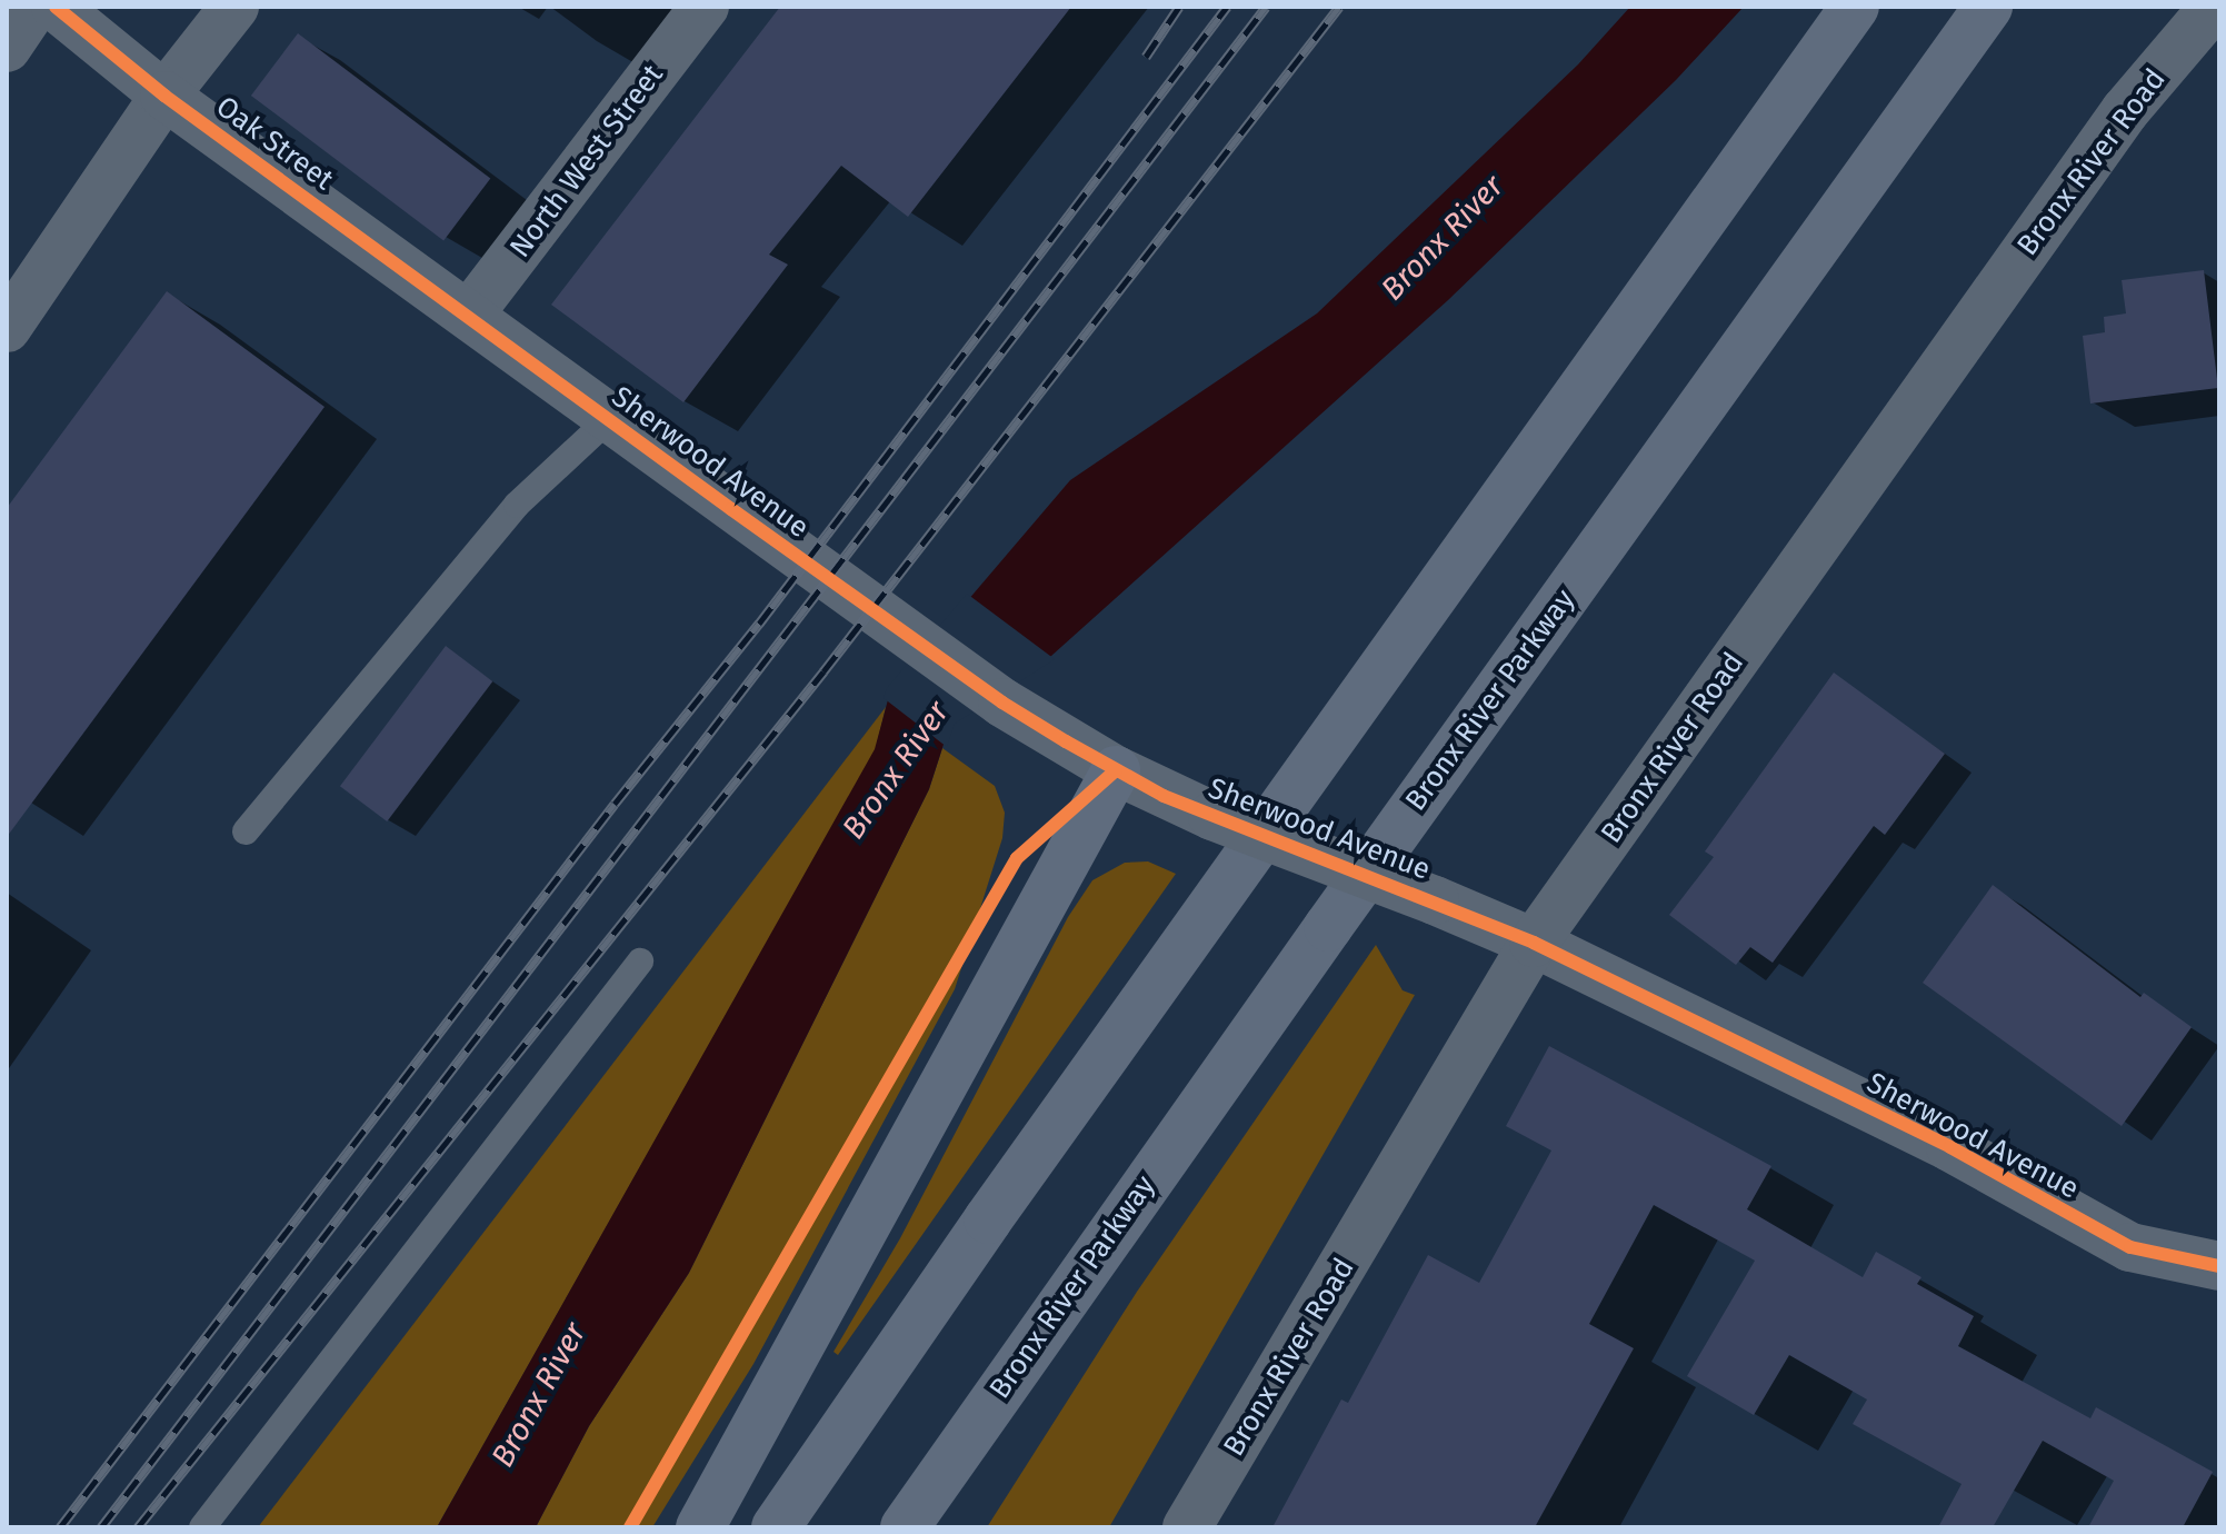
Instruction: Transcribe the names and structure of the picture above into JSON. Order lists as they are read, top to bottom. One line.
{"streets":{"highway":["Bronx River Parkway"],"street":["Oak Street","North West Street","Bronx River Road","Sherwood Avenue"]},"crossings":[["Oak Street","North West Street"],["Oak Street","Sherwood Avenue"],["North West Street","Sherwood Avenue"],["Bronx River Road","Sherwood Avenue"]],"water":["Bronx River"]}
